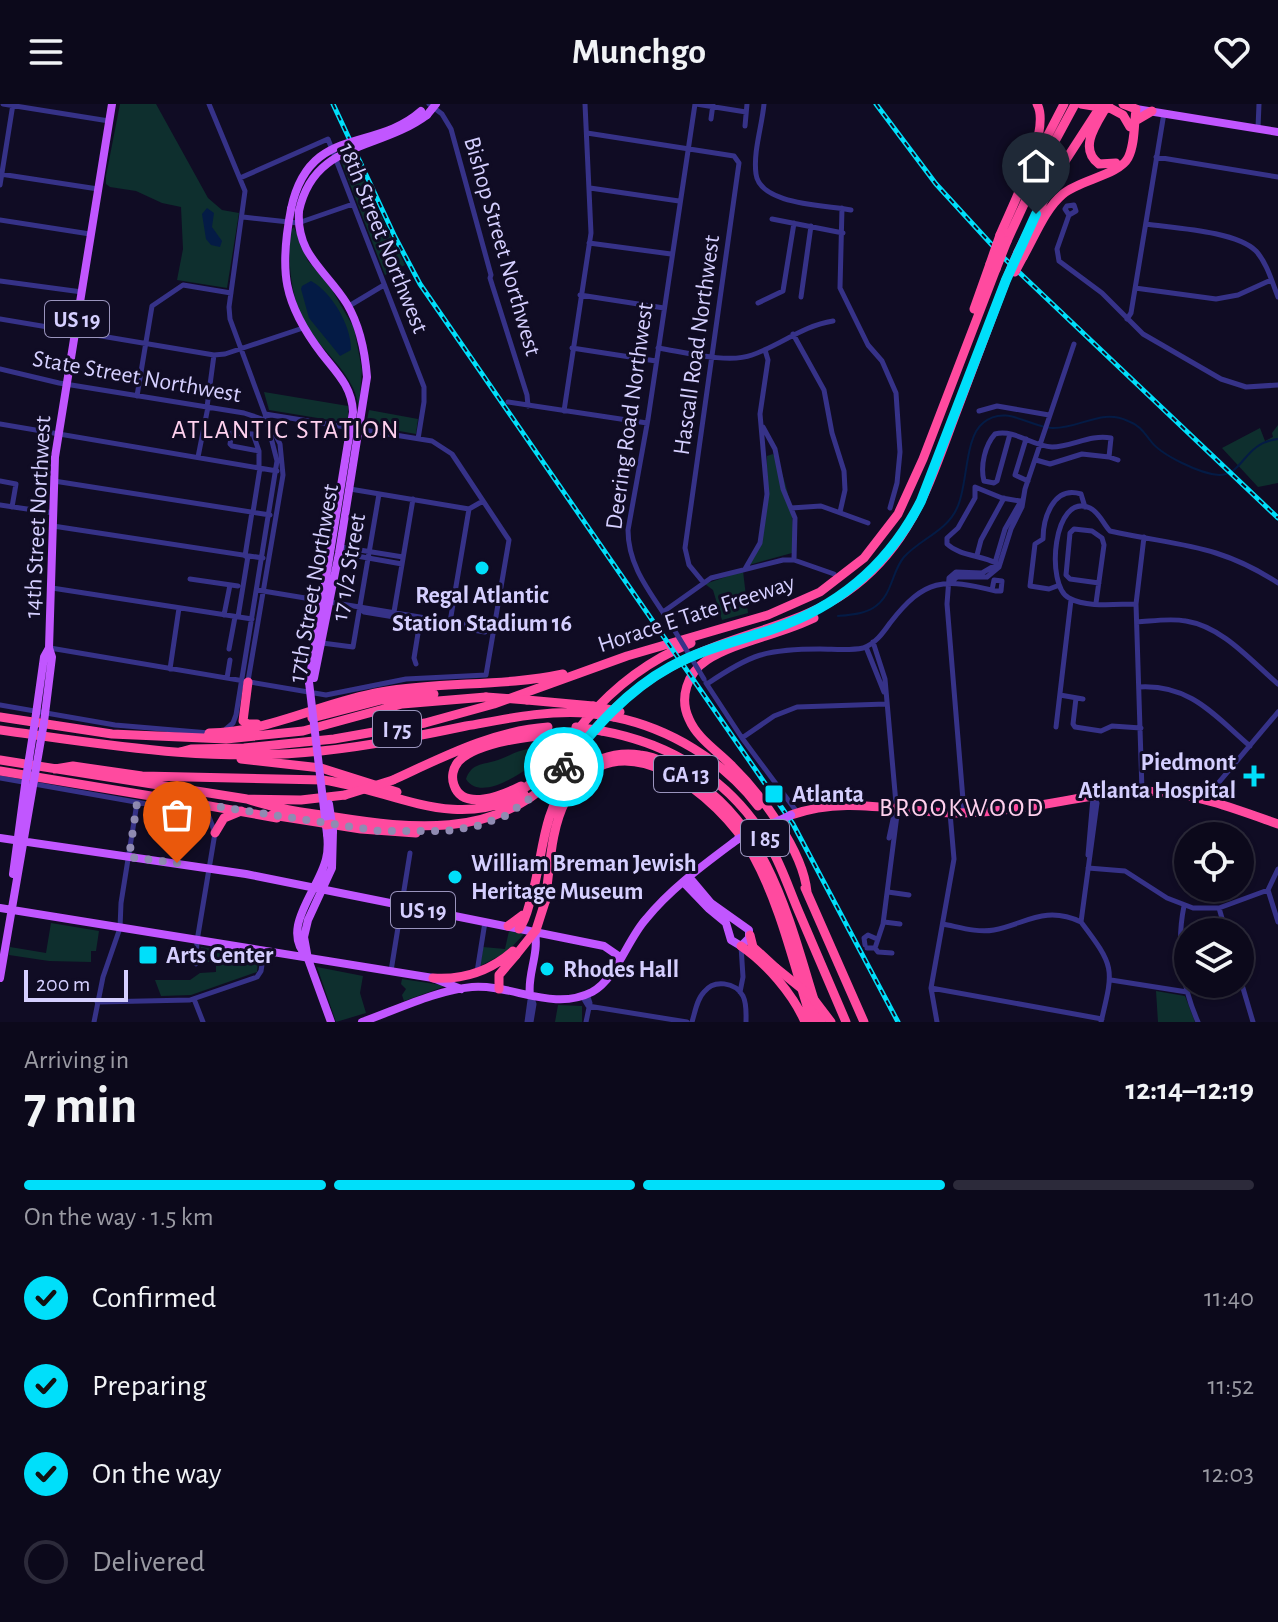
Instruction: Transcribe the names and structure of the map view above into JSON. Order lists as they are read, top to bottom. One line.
{"streets":{"highway":["Horace E Tate Freeway","I 75","GA 13","I 85"],"main road":["US 19","14th Street Northwest","17th Street Northwest"],"street":["18th Street Northwest","Bishop Street Northwest","Hascall Road Northwest","State Street Northwest","Deering Road Northwest","17 1/2 Street"]},"crossings":[["18th Street Northwest","State Street Northwest"],["Bishop Street Northwest","17th Street Northwest"],["US 19","14th Street Northwest"],["US 19","17th Street Northwest"],["Hascall Road Northwest","Deering Road Northwest"],["State Street Northwest","14th Street Northwest"],["State Street Northwest","17th Street Northwest"],["17 1/2 Street","17th Street Northwest"],["Horace E Tate Freeway","I 75"],["Horace E Tate Freeway","I 85"],["I 75","I 85"]],"districts":["ATLANTIC STATION","BROOKWOOD"],"places":{"other":["Regal Atlantic Station Stadium 16","William Breman Jewish Heritage Museum","Rhodes Hall"],"health":["Piedmont Atlanta Hospital"],"transit":["Atlanta","Arts Center"]},"scale_bar":"200 m","page":{"header":"Munchgo","scale":"200 m","heading":["7 min","Arriving in","12:14–12:19"],"bar":"On the way · 1.5 km","list":[["Confirmed","11:40"],["Preparing","11:52"],["On the way","12:03"],"Delivered"]}}
